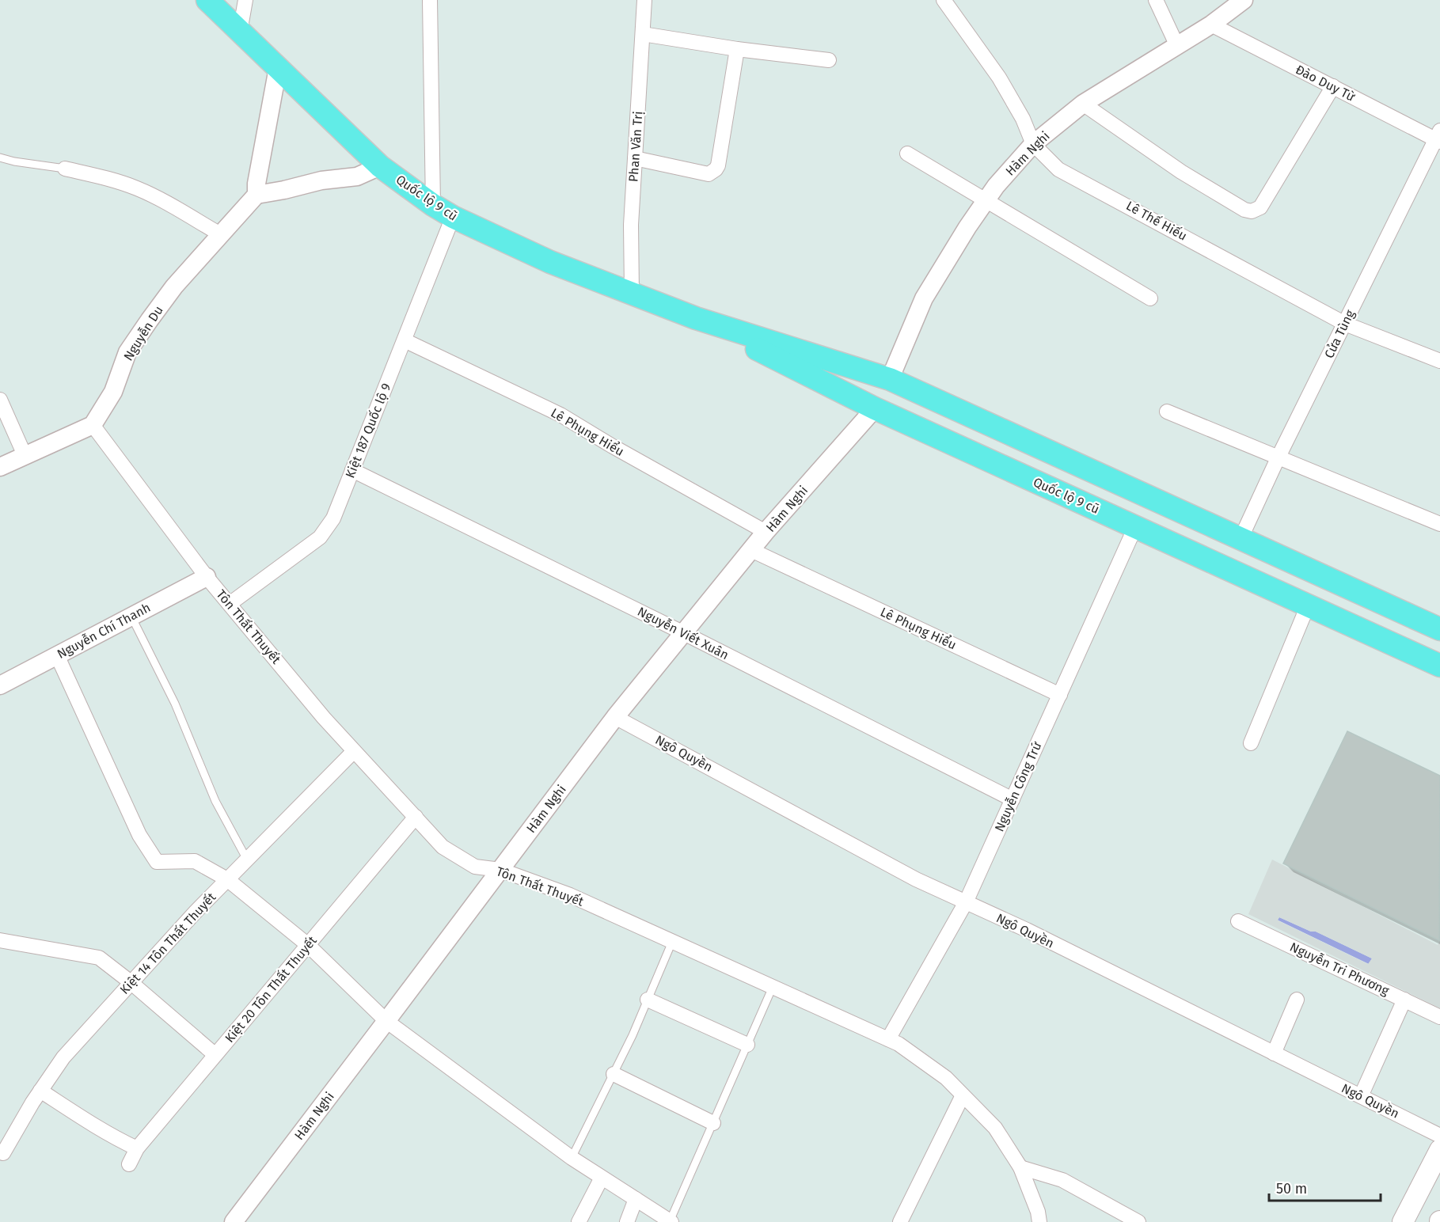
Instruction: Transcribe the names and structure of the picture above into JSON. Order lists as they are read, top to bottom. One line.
{"streets":{"main road":["Quốc lộ 9 cũ"],"street":["Đào Duy Từ","Phan Văn Trị","Hàm Nghi","Lê Thế Hiếu","Nguyễn Du","Cửa Tùng","Kiệt 187 Quốc lộ 9","Lê Phụng Hiểu","Tôn Thất Thuyết","Nguyễn Chí Thanh","Nguyễn Viết Xuân","Ngô Quyền","Nguyễn Công Trứ","Kiệt 14 Tôn Thất Thuyết","Nguyễn Tri Phương","Kiệt 20 Tôn Thất Thuyết"]},"crossings":[["Đào Duy Từ","Hàm Nghi"],["Đào Duy Từ","Cửa Tùng"],["Phan Văn Trị","Quốc lộ 9 cũ"],["Hàm Nghi","Quốc lộ 9 cũ"],["Hàm Nghi","Lê Thế Hiếu"],["Hàm Nghi","Lê Phụng Hiểu"],["Hàm Nghi","Tôn Thất Thuyết"],["Hàm Nghi","Nguyễn Viết Xuân"],["Hàm Nghi","Ngô Quyền"],["Quốc lộ 9 cũ","Cửa Tùng"],["Quốc lộ 9 cũ","Kiệt 187 Quốc lộ 9"],["Quốc lộ 9 cũ","Nguyễn Công Trứ"],["Lê Thế Hiếu","Cửa Tùng"],["Nguyễn Du","Tôn Thất Thuyết"],["Kiệt 187 Quốc lộ 9","Lê Phụng Hiểu"],["Kiệt 187 Quốc lộ 9","Tôn Thất Thuyết"],["Kiệt 187 Quốc lộ 9","Nguyễn Viết Xuân"],["Lê Phụng Hiểu","Nguyễn Công Trứ"],["Tôn Thất Thuyết","Nguyễn Chí Thanh"],["Tôn Thất Thuyết","Nguyễn Công Trứ"],["Tôn Thất Thuyết","Kiệt 14 Tôn Thất Thuyết"],["Tôn Thất Thuyết","Kiệt 20 Tôn Thất Thuyết"],["Nguyễn Viết Xuân","Nguyễn Công Trứ"],["Ngô Quyền","Nguyễn Công Trứ"]],"scale_bar":"50 m"}
